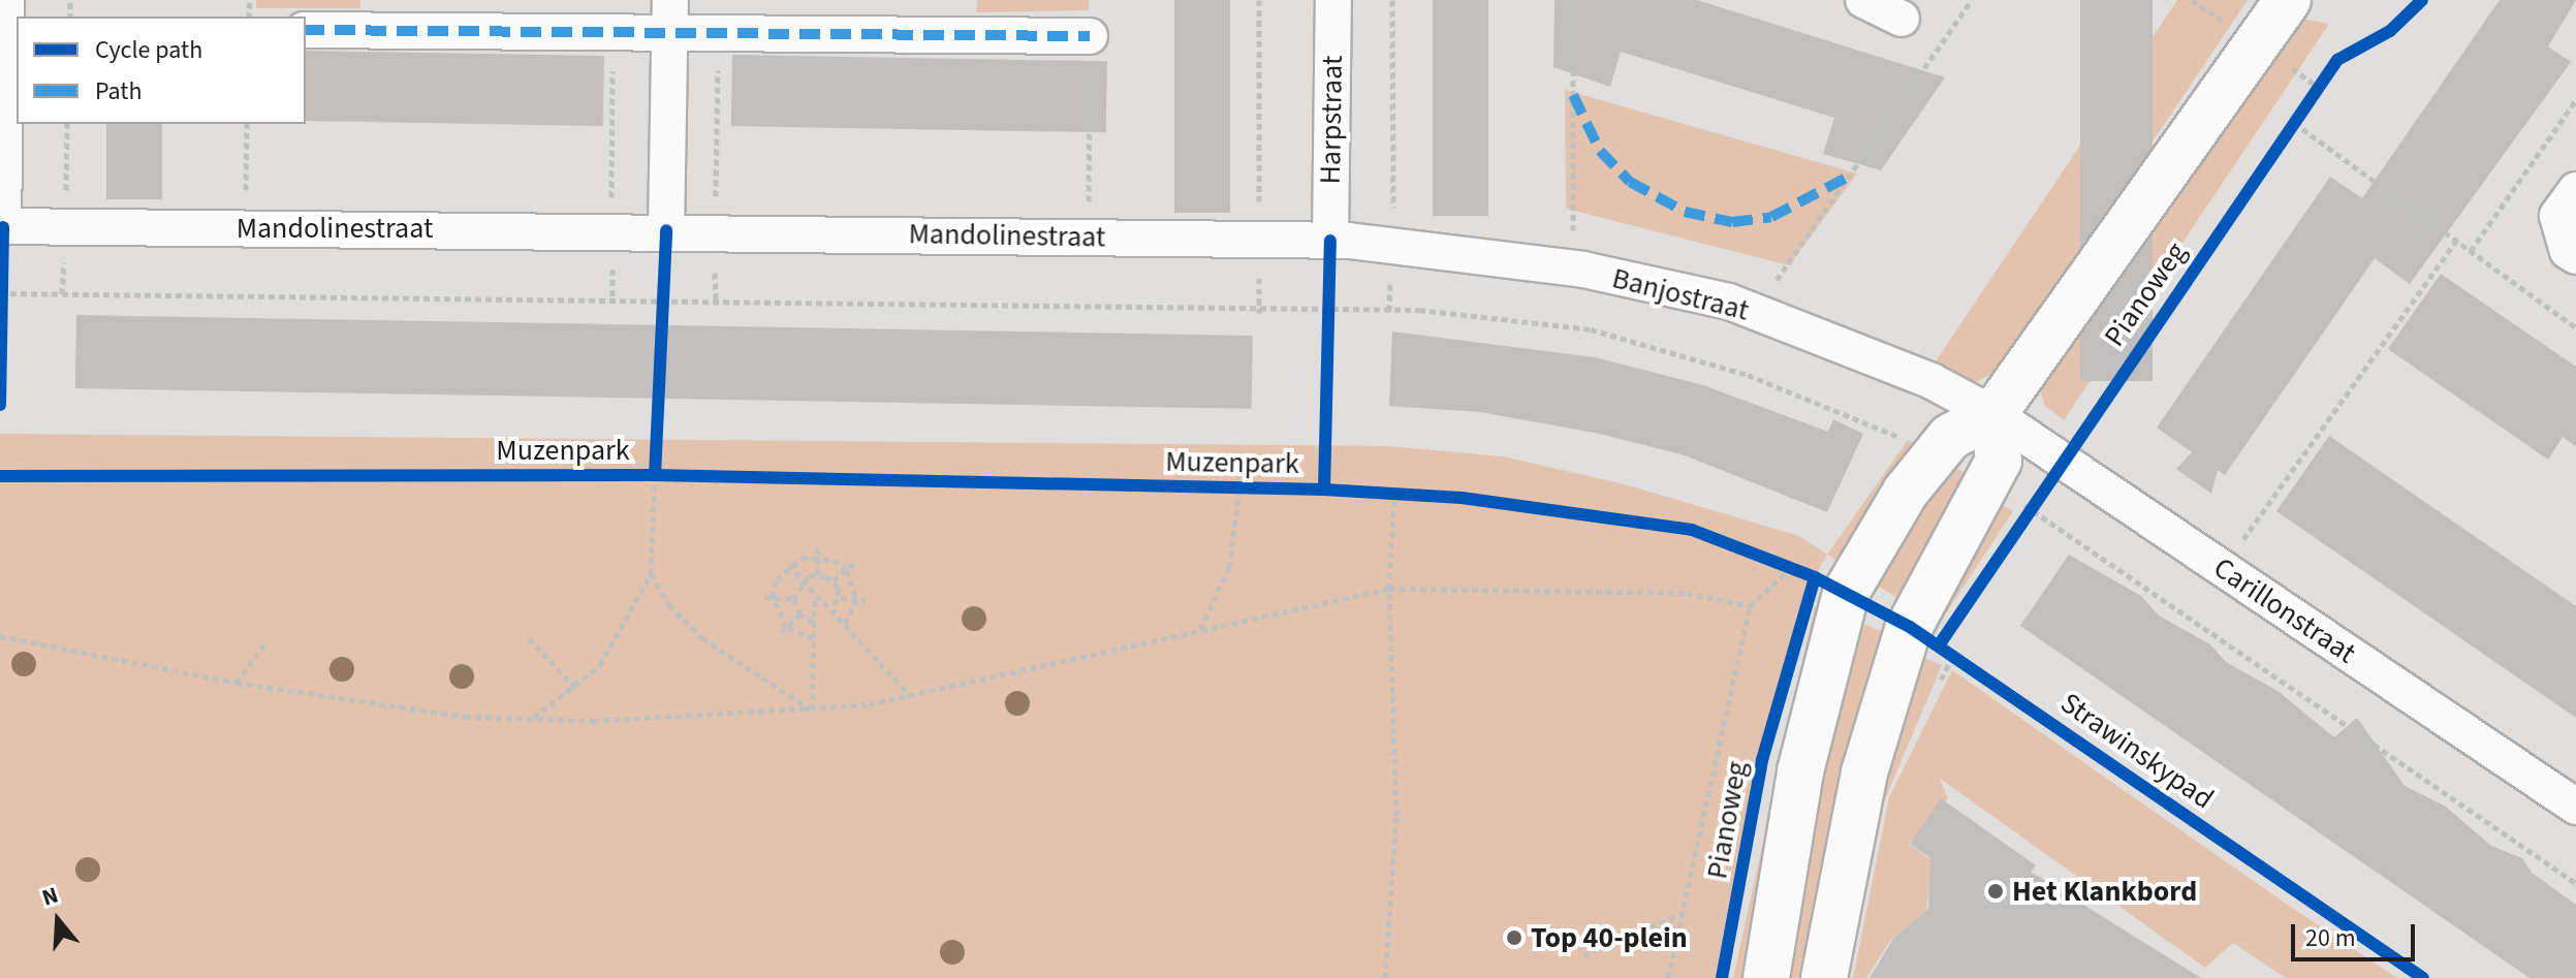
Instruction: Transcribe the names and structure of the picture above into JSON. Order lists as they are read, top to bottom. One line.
{"streets":{"street":["Harpstraat","Mandolinestraat","Banjostraat","Pianoweg","Carillonstraat"],"cycle path":["Muzenpark"]},"crossings":[["Harpstraat","Mandolinestraat"],["Harpstraat","Banjostraat"],["Mandolinestraat","Banjostraat"],["Banjostraat","Pianoweg"],["Banjostraat","Carillonstraat"],["Pianoweg","Carillonstraat"]],"places":["Het Klankbord","Top 40-plein"],"legend":["Cycle path","Path"],"scale_bar":"20 m","north":"top"}
